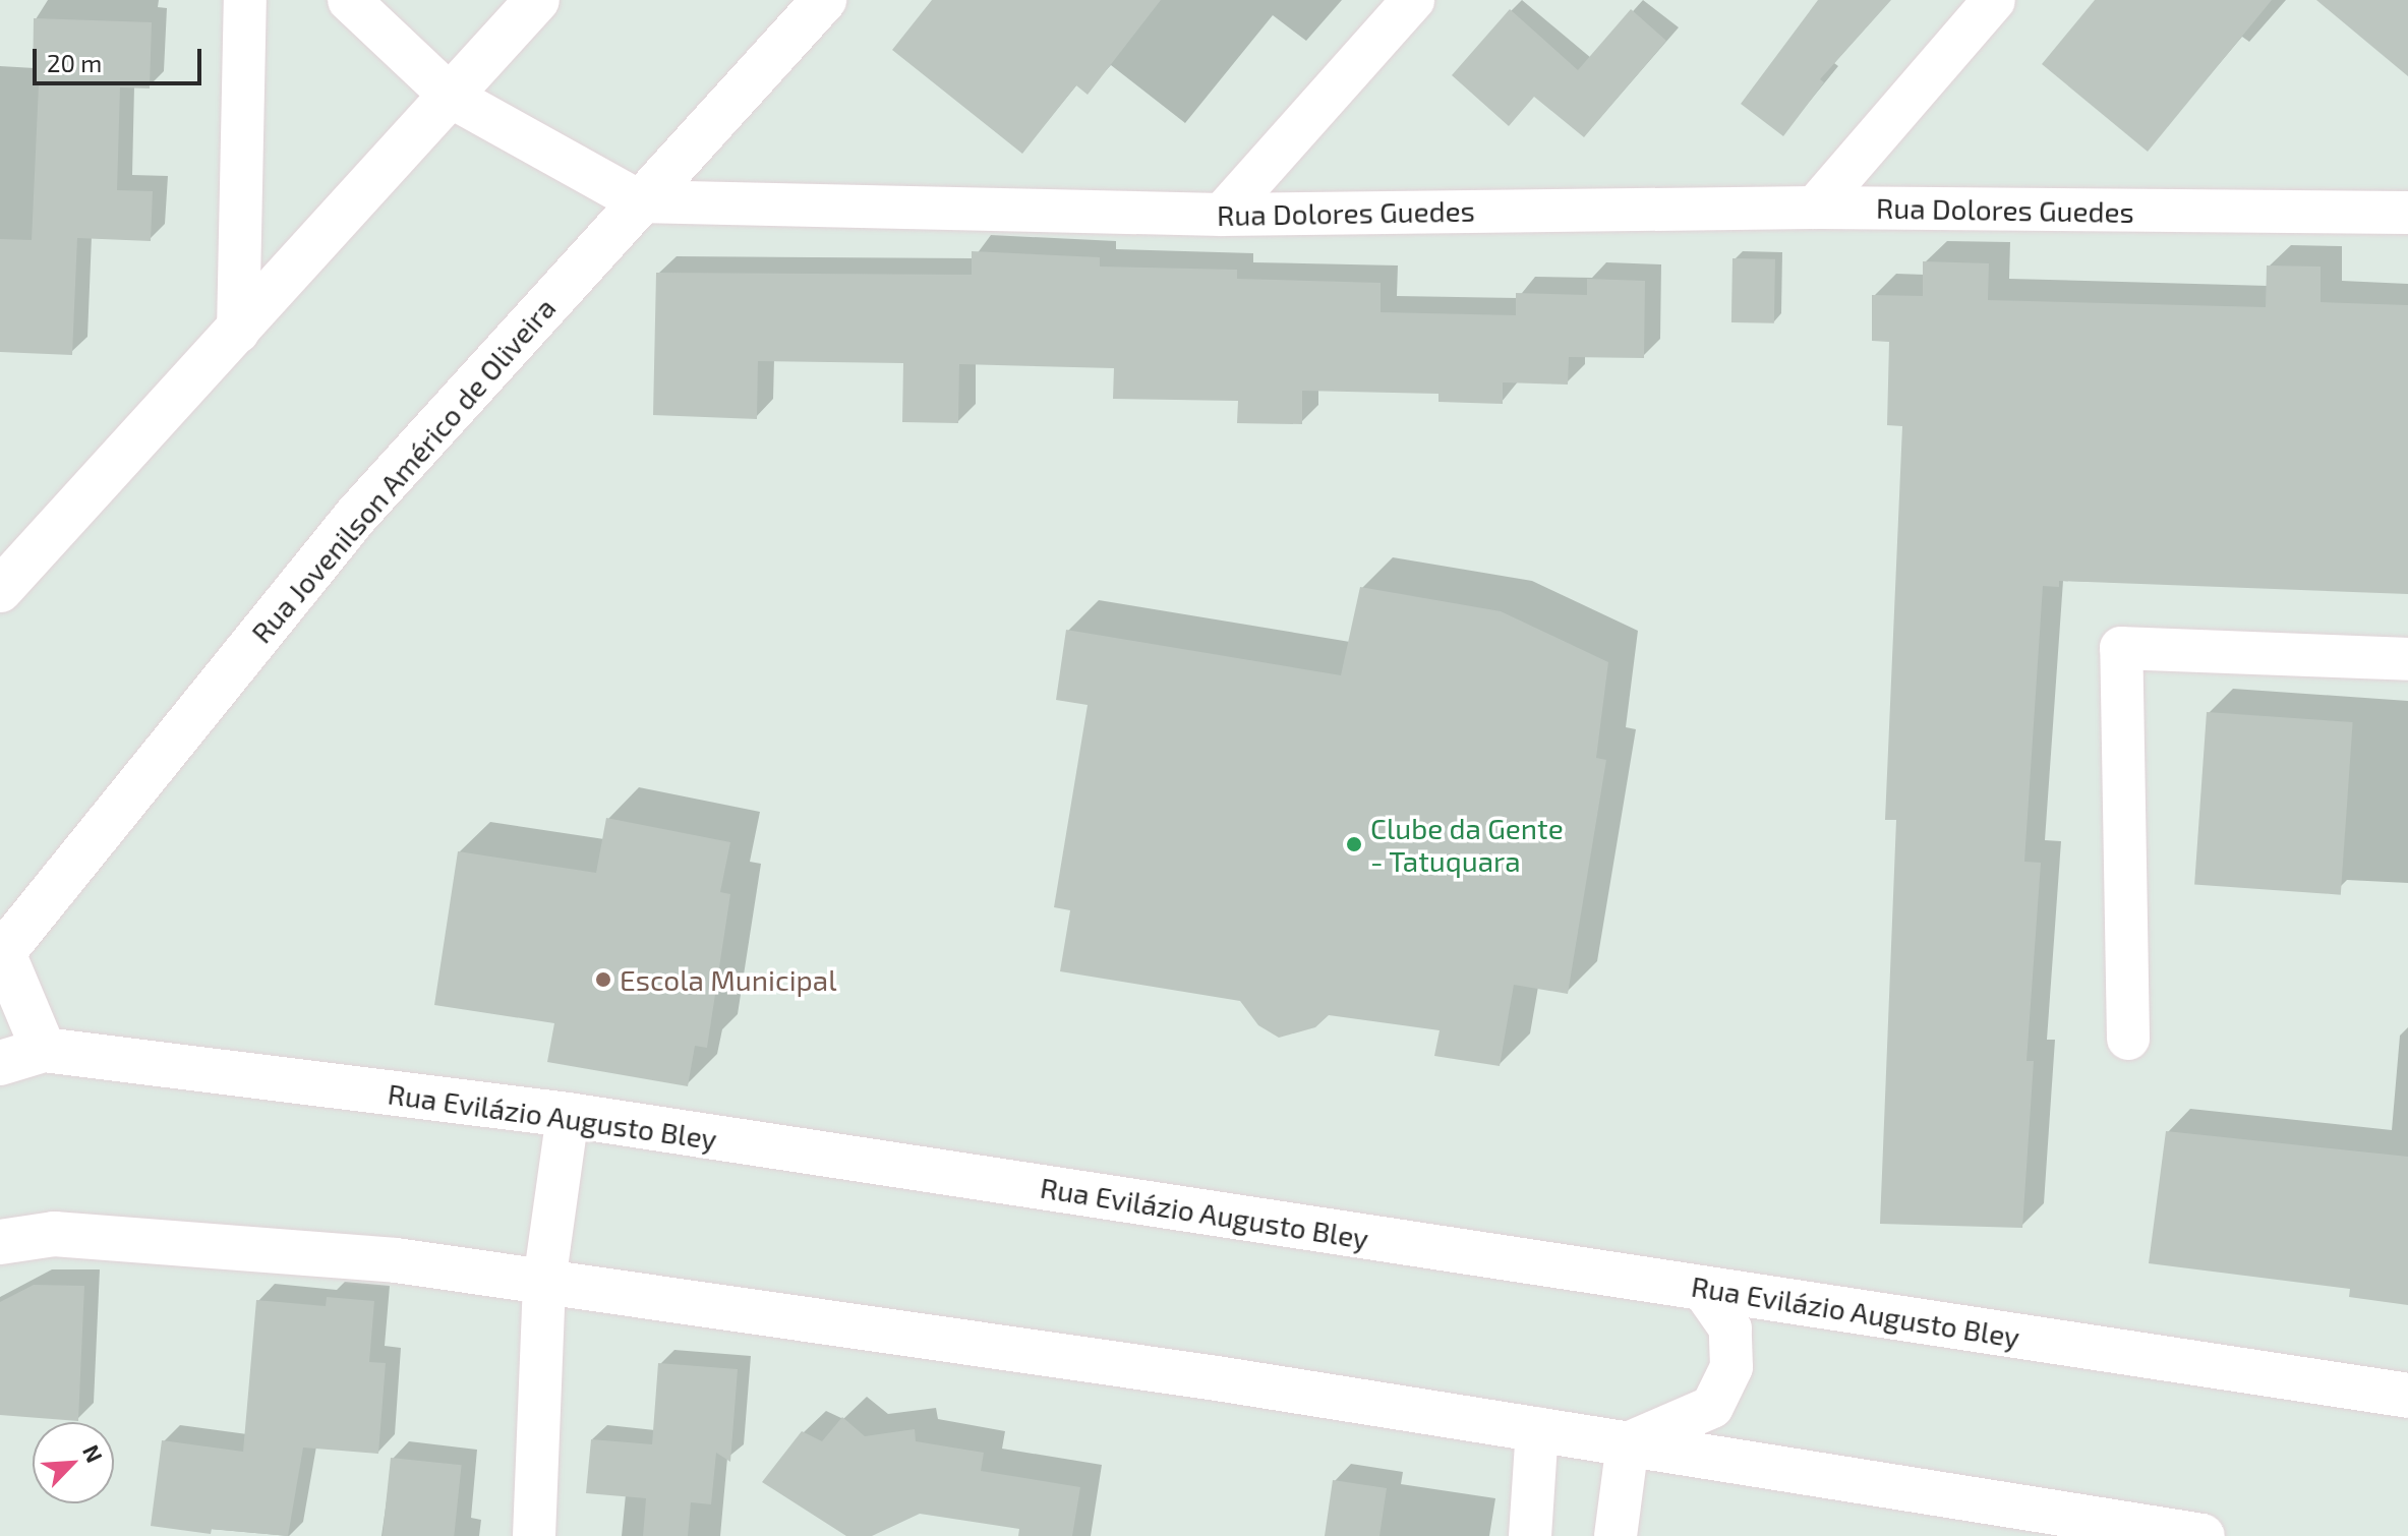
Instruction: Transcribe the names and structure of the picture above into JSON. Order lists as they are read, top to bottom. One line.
{"streets":{"street":["Rua Dolores Guedes","Rua Jovenilson Américo de Oliveira","Rua Evilázio Augusto Bley"]},"crossings":[["Rua Dolores Guedes","Rua Jovenilson Américo de Oliveira"]],"places":["Clube da Gente - Tatuquara","Escola Municipal"],"scale_bar":"20 m","north":"top right"}
